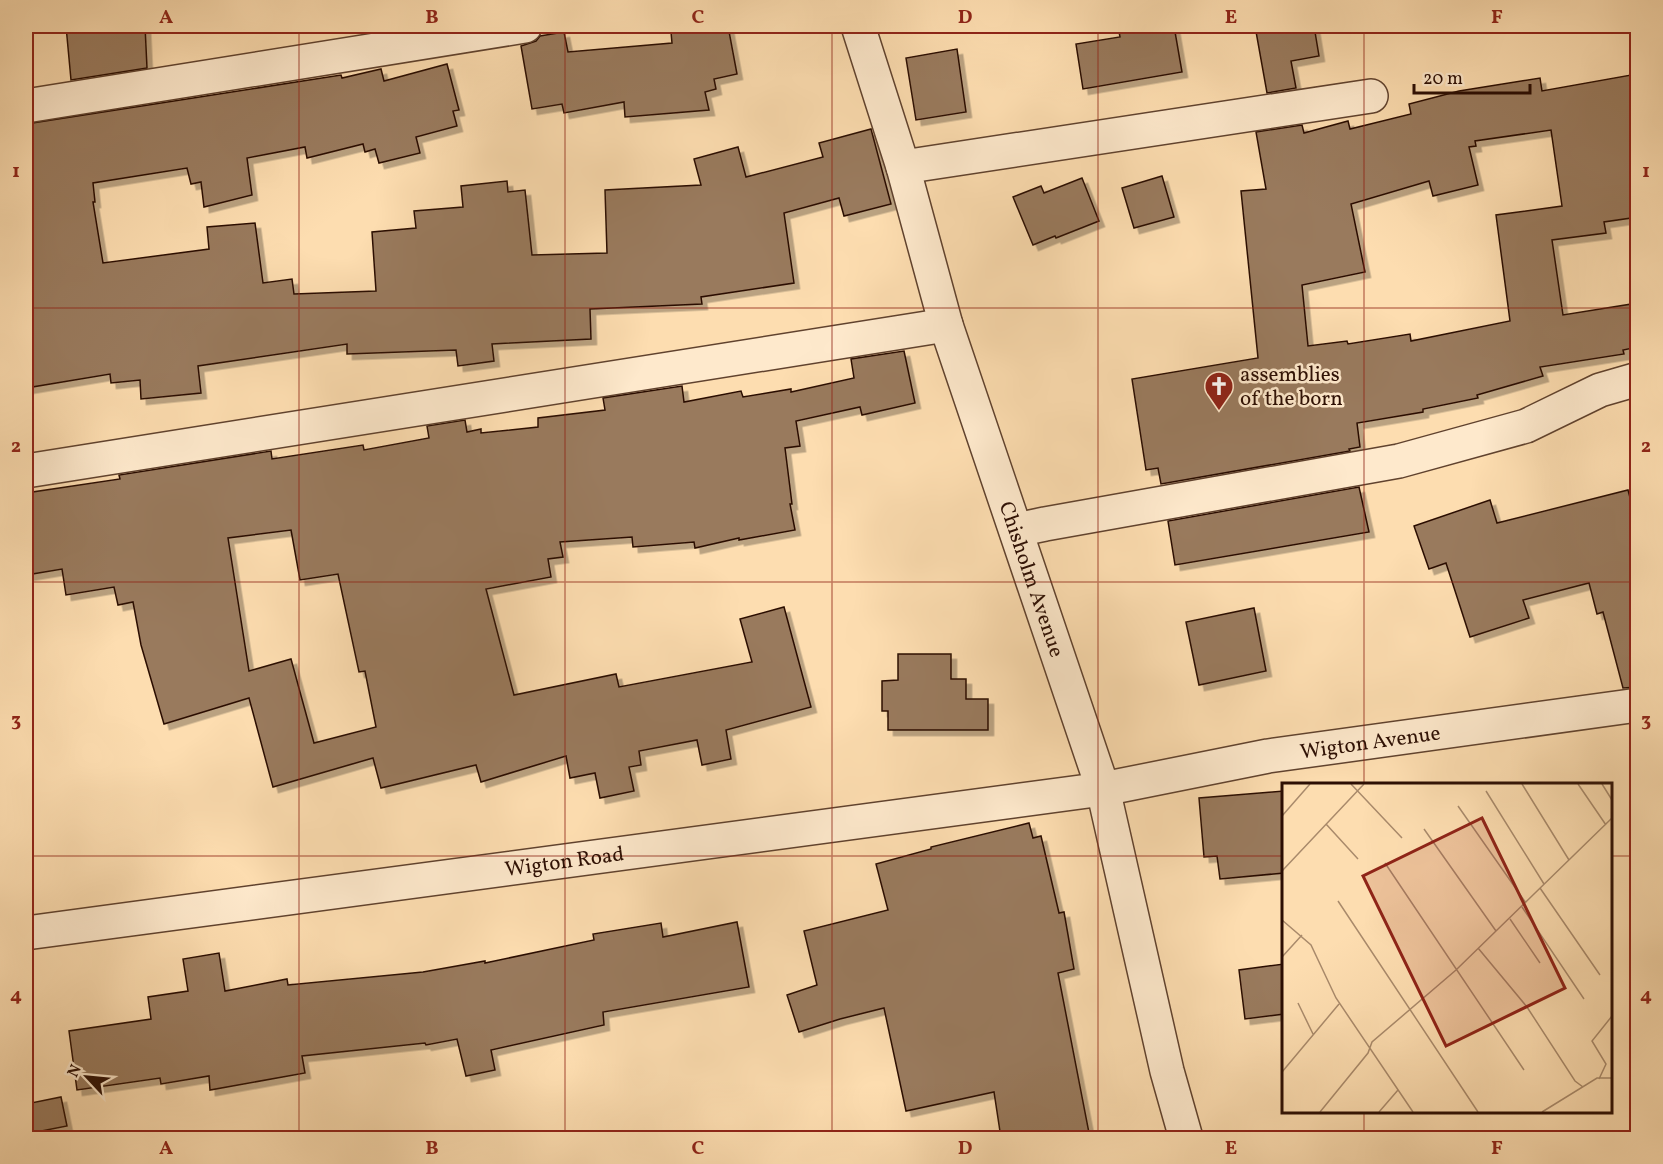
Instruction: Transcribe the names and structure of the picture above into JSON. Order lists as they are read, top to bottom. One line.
{"streets":{"street":["Chisholm Avenue","Wigton Avenue","Wigton Road"]},"crossings":[["Chisholm Avenue","Wigton Avenue"],["Chisholm Avenue","Wigton Road"],["Wigton Avenue","Wigton Road"]],"places":{"church":["assemblies of the born"]},"scale_bar":"20 m","north":"top left","grid":{"columns":["A","B","C","D","E","F"],"rows":["1","2","3","4"]}}
